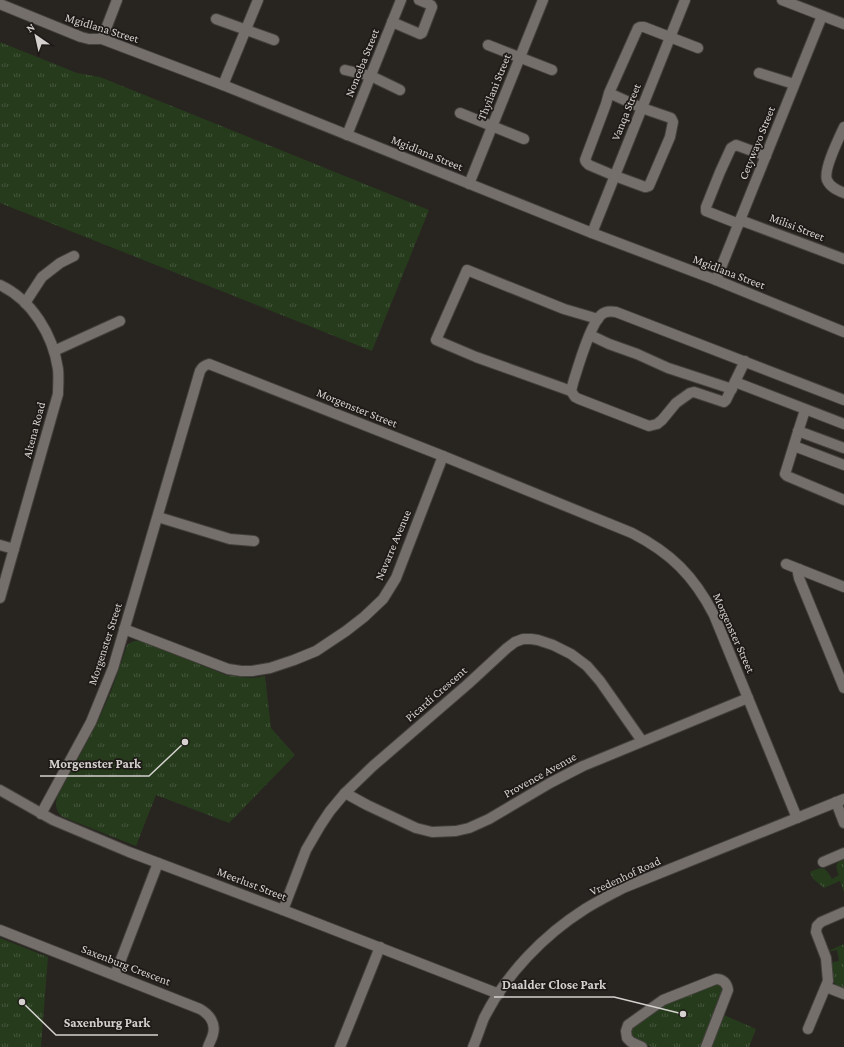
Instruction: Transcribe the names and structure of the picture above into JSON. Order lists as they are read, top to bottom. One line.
{"streets":{"street":["Mgidlana Street","Nonceba Street","Thyilani Street","Vanqa Street","Cetywayo Street","Milisi Street","Morgenster Street","Altena Road","Navarre Avenue","Picardi Crescent","Provence Avenue","Vredenhof Road","Meerlust Street","Saxenburg Crescent"]},"crossings":[["Mgidlana Street","Nonceba Street"],["Mgidlana Street","Thyilani Street"],["Mgidlana Street","Vanqa Street"],["Mgidlana Street","Cetywayo Street"],["Cetywayo Street","Milisi Street"],["Morgenster Street","Navarre Avenue"],["Morgenster Street","Provence Avenue"],["Morgenster Street","Vredenhof Road"],["Morgenster Street","Meerlust Street"],["Picardi Crescent","Provence Avenue"],["Picardi Crescent","Meerlust Street"],["Vredenhof Road","Meerlust Street"]],"places":["Morgenster Park","Saxenburg Park","Daalder Close Park"],"north":"top left"}
